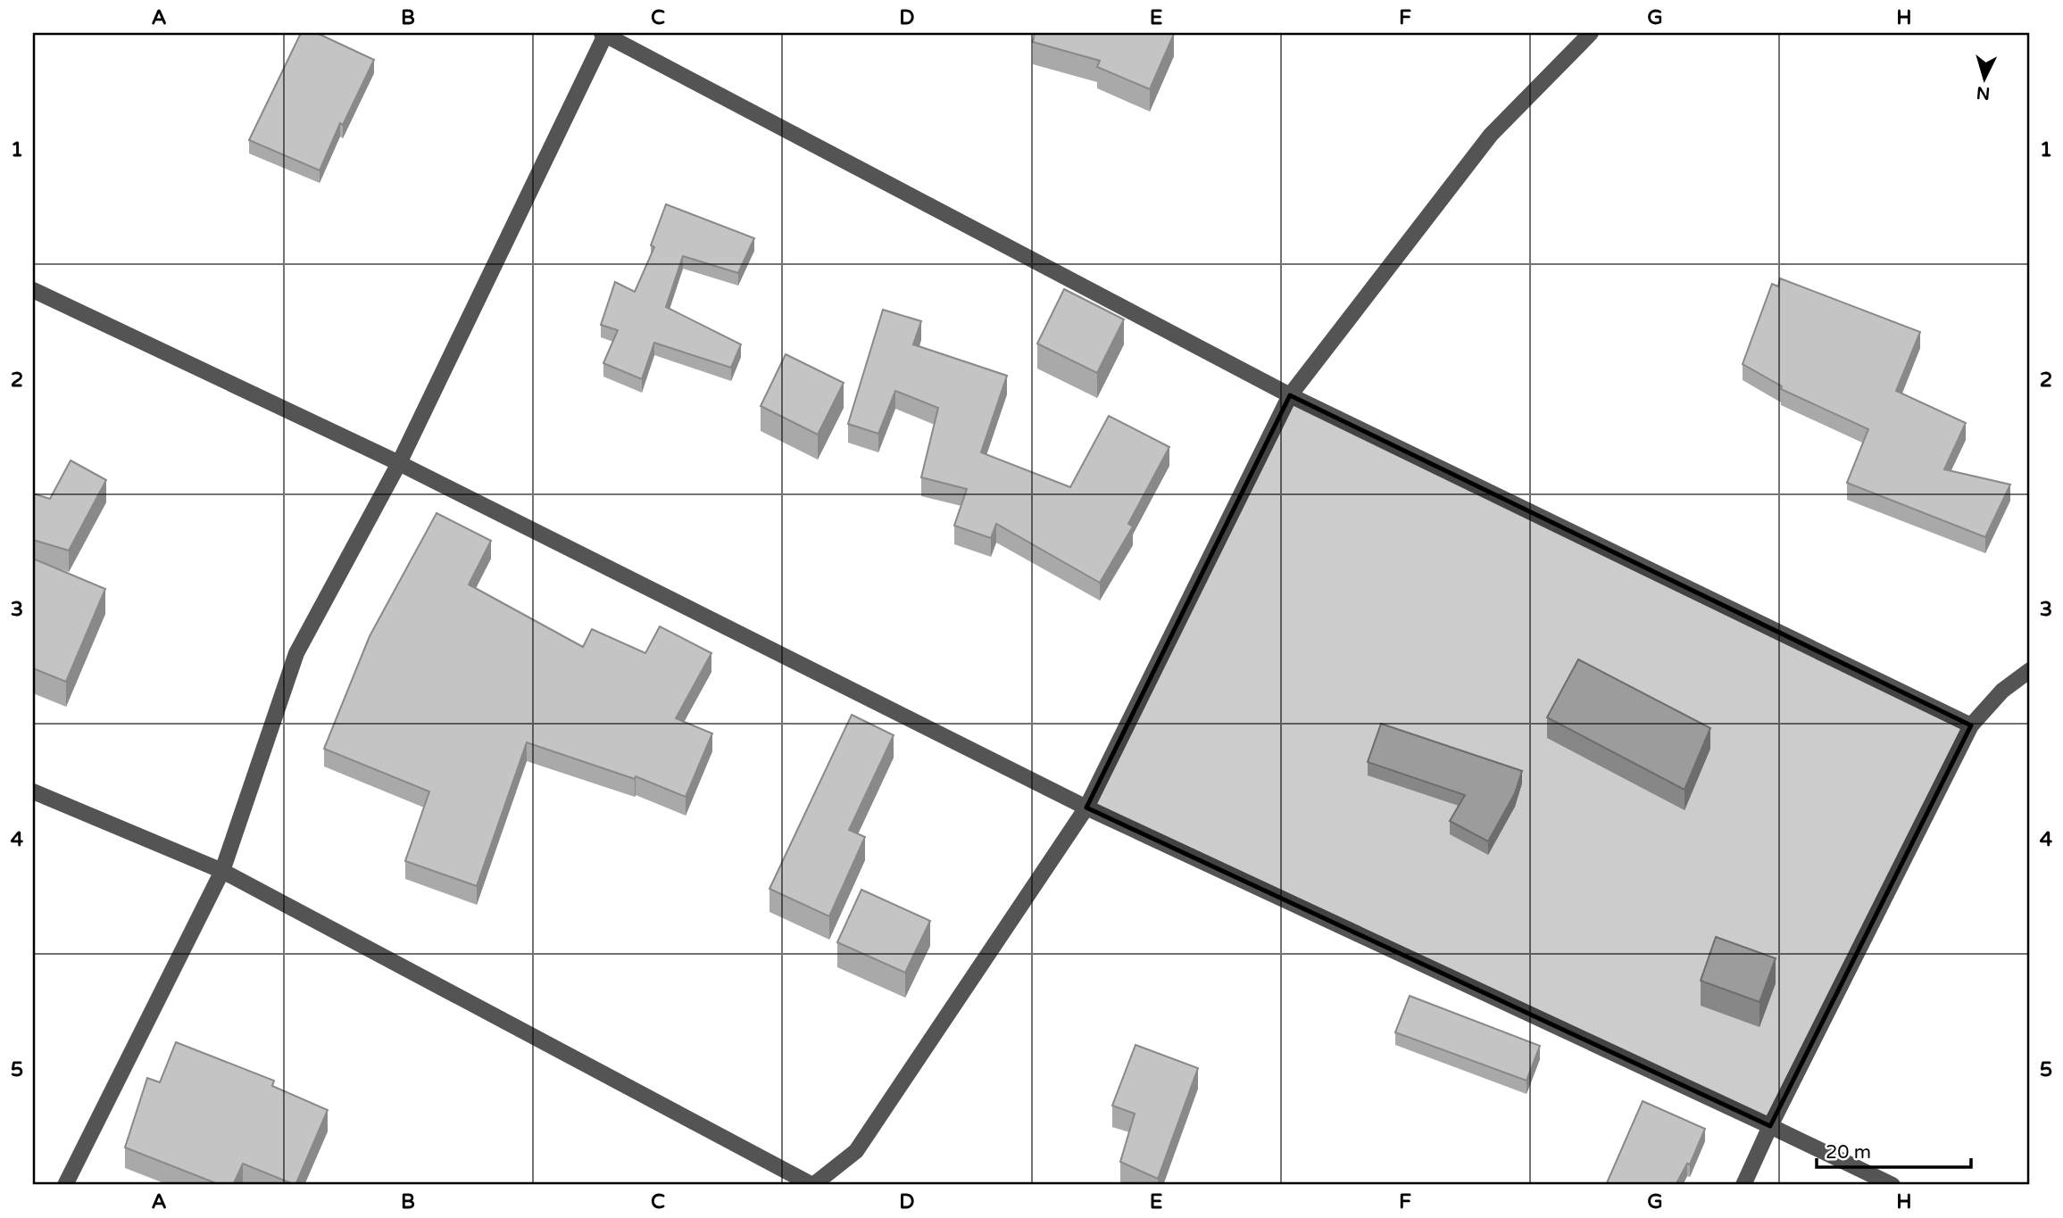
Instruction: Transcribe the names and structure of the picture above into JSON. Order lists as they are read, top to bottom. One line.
{"scale_bar":"20 m","north":"bottom","grid":{"columns":["A","B","C","D","E","F","G","H"],"rows":["1","2","3","4","5"]}}
